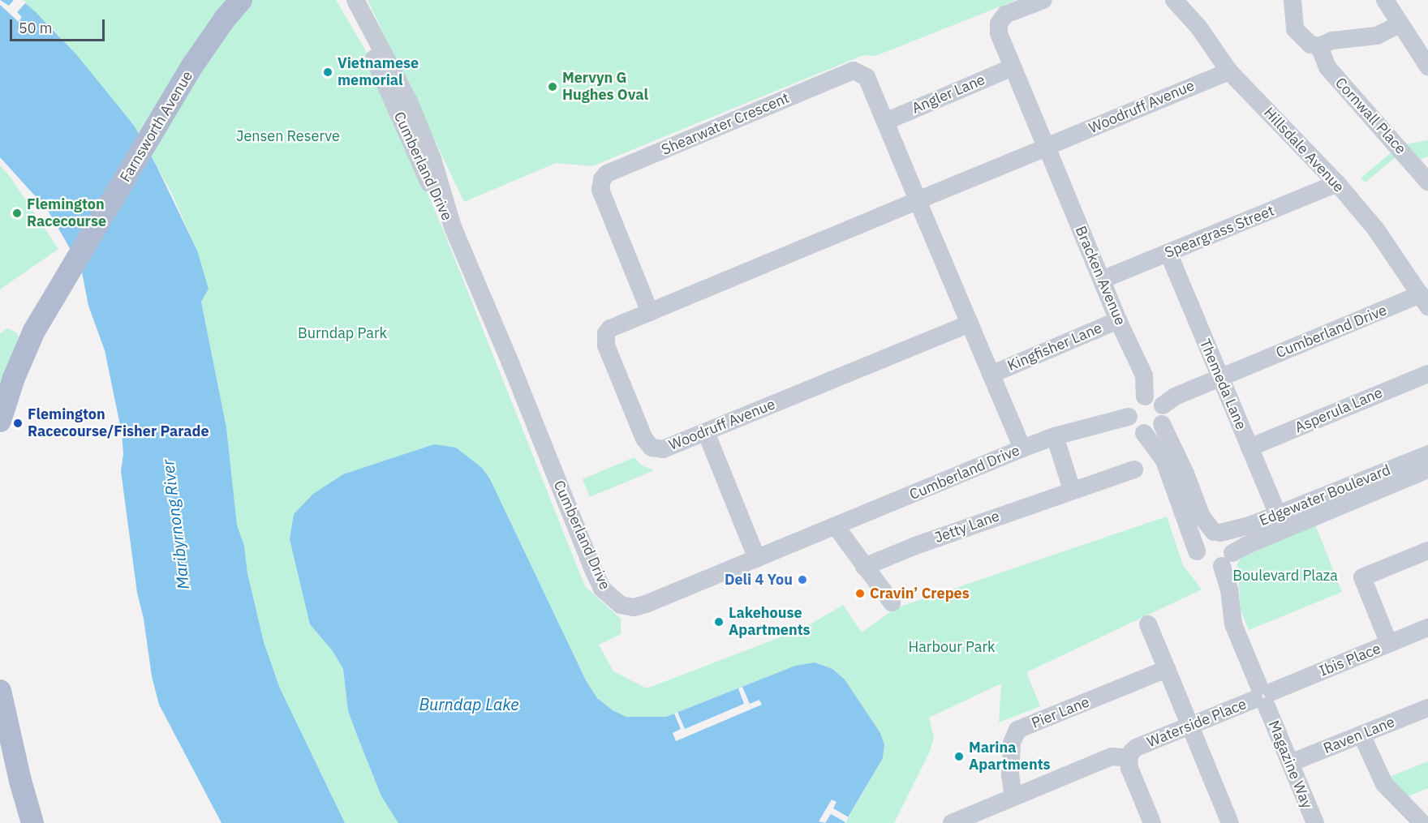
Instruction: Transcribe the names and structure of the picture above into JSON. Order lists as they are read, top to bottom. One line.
{"streets":{"main road":["Farnsworth Avenue"],"street":["Angler Lane","Woodruff Avenue","Cornwall Place","Shearwater Crescent","Hillsdale Avenue","Cumberland Drive","Speargrass Street","Bracken Avenue","Kingfisher Lane","Themeda Lane","Asperula Lane","Edgewater Boulevard","Jetty Lane","Ibis Place","Pier Lane","Waterside Place","Raven Lane","Magazine Way"]},"crossings":[["Angler Lane","Shearwater Crescent"],["Angler Lane","Bracken Avenue"],["Woodruff Avenue","Shearwater Crescent"],["Woodruff Avenue","Hillsdale Avenue"],["Woodruff Avenue","Bracken Avenue"],["Shearwater Crescent","Cumberland Drive"],["Shearwater Crescent","Kingfisher Lane"],["Hillsdale Avenue","Cumberland Drive"],["Hillsdale Avenue","Speargrass Street"],["Cumberland Drive","Bracken Avenue"],["Cumberland Drive","Themeda Lane"],["Speargrass Street","Bracken Avenue"],["Speargrass Street","Themeda Lane"],["Bracken Avenue","Kingfisher Lane"],["Themeda Lane","Asperula Lane"],["Themeda Lane","Edgewater Boulevard"],["Edgewater Boulevard","Magazine Way"],["Ibis Place","Waterside Place"],["Ibis Place","Magazine Way"],["Waterside Place","Magazine Way"],["Raven Lane","Magazine Way"]],"water":["Maribyrnong River","Burndap Lake"],"parks":["Jensen Reserve","Burndap Park","Boulevard Plaza","Harbour Park"],"places":["Vietnamese memorial","Mervyn G Hughes Oval","Flemington Racecourse","Flemington Racecourse/Fisher Parade","Deli 4 You","Cravin’ Crepes","Lakehouse Apartments","Marina Apartments"],"scale_bar":"50 m"}
